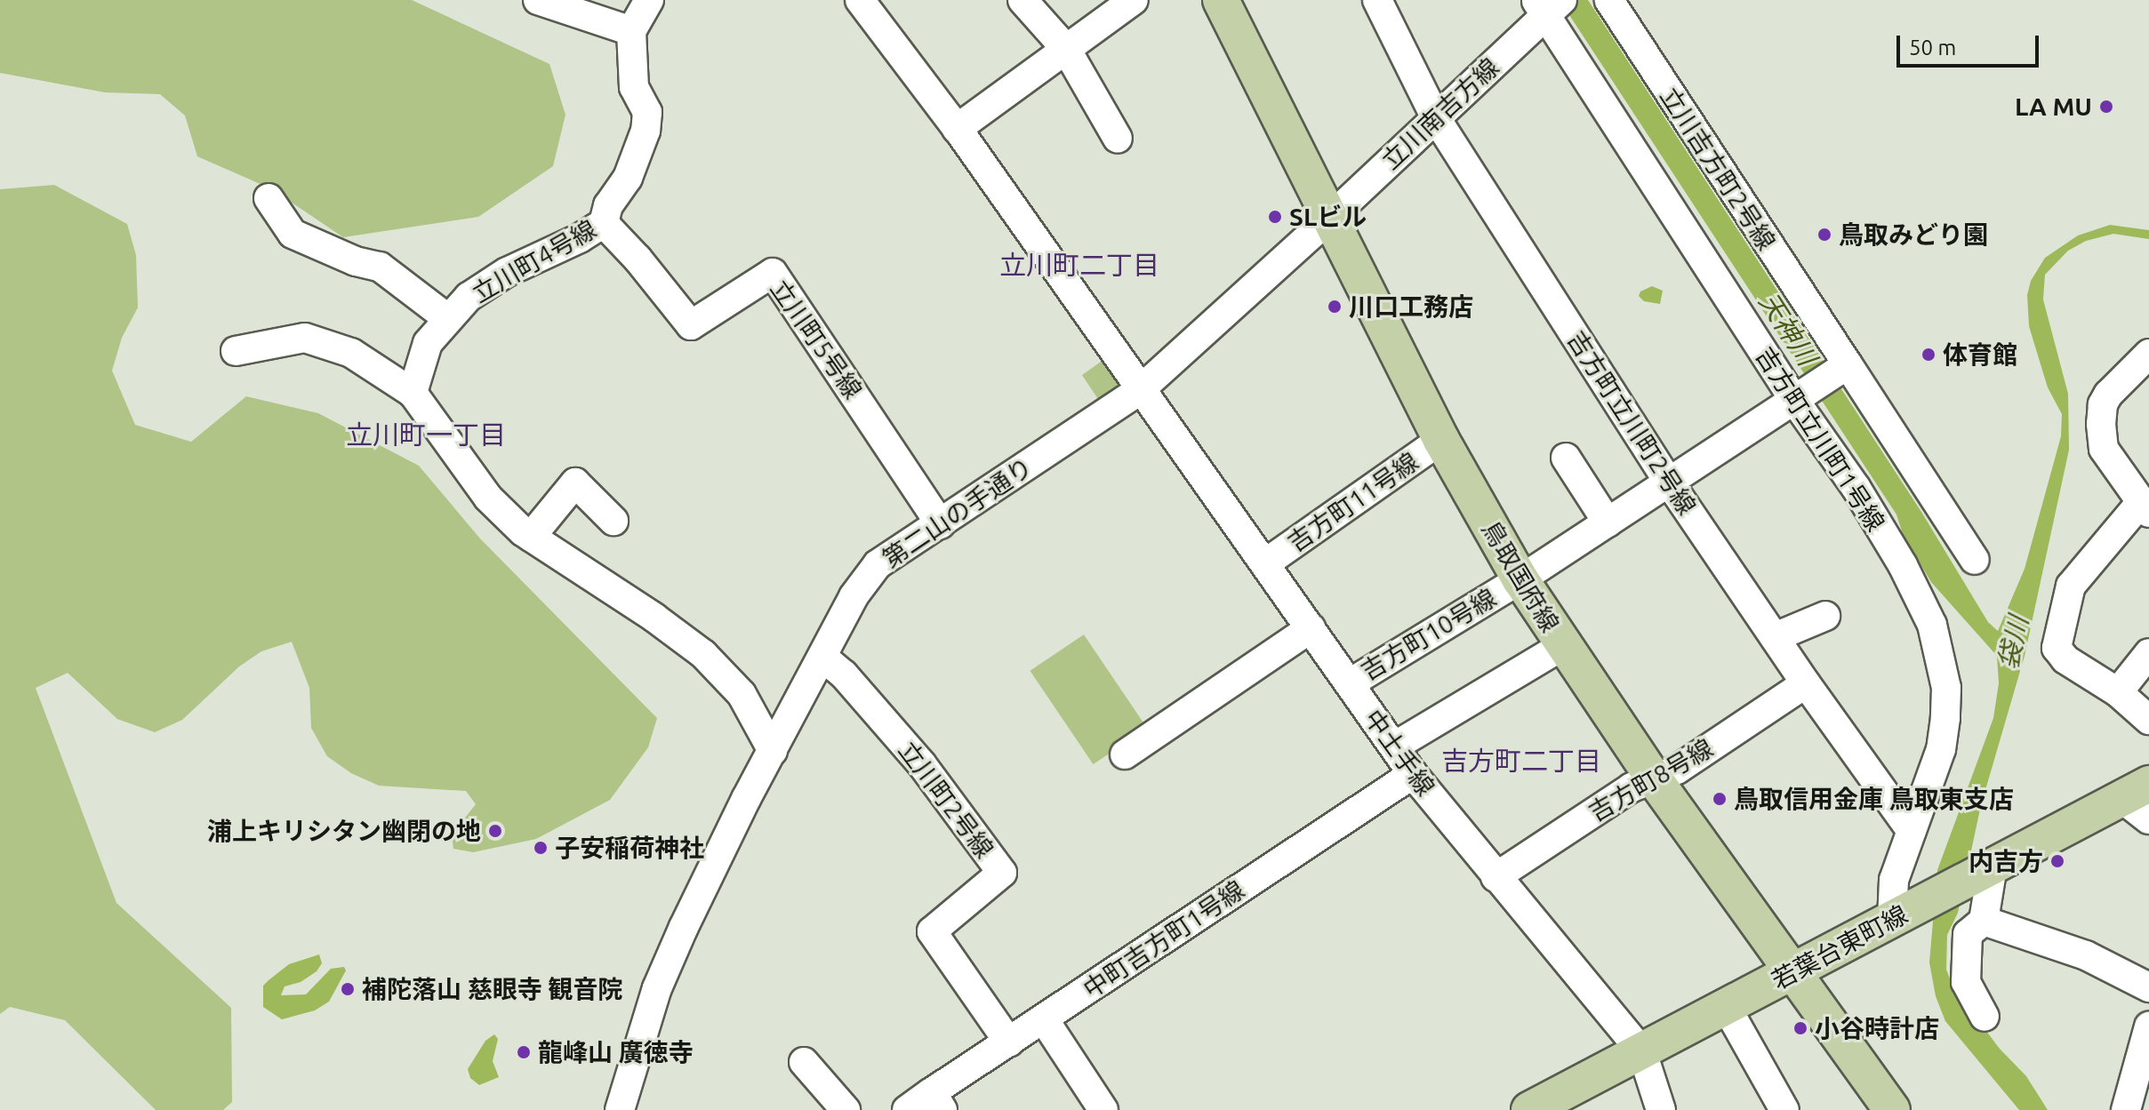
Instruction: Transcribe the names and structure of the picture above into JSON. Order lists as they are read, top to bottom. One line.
{"streets":{"main road":["鳥取国府線","若葉台東町線"],"street":["立川南吉方線","立川吉方町2号線","立川町4号線","立川町5号線","吉方町立川町2号線","吉方町立川町1号線","吉方町11号線","第二山の手通り","吉方町10号線","中土手線","吉方町8号線","立川町2号線","中町吉方町1号線"]},"crossings":[["立川南吉方線","吉方町立川町2号線"],["立川南吉方線","吉方町立川町1号線"],["立川南吉方線","第二山の手通り"],["立川南吉方線","鳥取国府線"],["立川南吉方線","中土手線"],["立川吉方町2号線","吉方町10号線"],["立川町4号線","立川町5号線"],["立川町5号線","第二山の手通り"],["吉方町立川町2号線","吉方町立川町1号線"],["吉方町立川町2号線","吉方町10号線"],["吉方町立川町2号線","吉方町8号線"],["吉方町立川町1号線","吉方町10号線"],["吉方町立川町1号線","若葉台東町線"],["吉方町11号線","鳥取国府線"],["吉方町11号線","中土手線"],["第二山の手通り","中土手線"],["第二山の手通り","立川町2号線"],["鳥取国府線","吉方町10号線"],["鳥取国府線","吉方町8号線"],["鳥取国府線","若葉台東町線"],["吉方町10号線","中土手線"],["中土手線","吉方町8号線"],["中土手線","中町吉方町1号線"],["中土手線","若葉台東町線"],["立川町2号線","中町吉方町1号線"]],"districts":["立川町二丁目","立川町一丁目","吉方町二丁目"],"water":["天神川","袋川"],"places":["LA MU","SLビル","鳥取みどり園","川口工務店","体育館","鳥取信用金庫 鳥取東支店","浦上キリシタン幽閉の地","子安稲荷神社","内吉方","補陀落山 慈眼寺 観音院","小谷時計店","龍峰山 廣徳寺"],"scale_bar":"50 m"}
